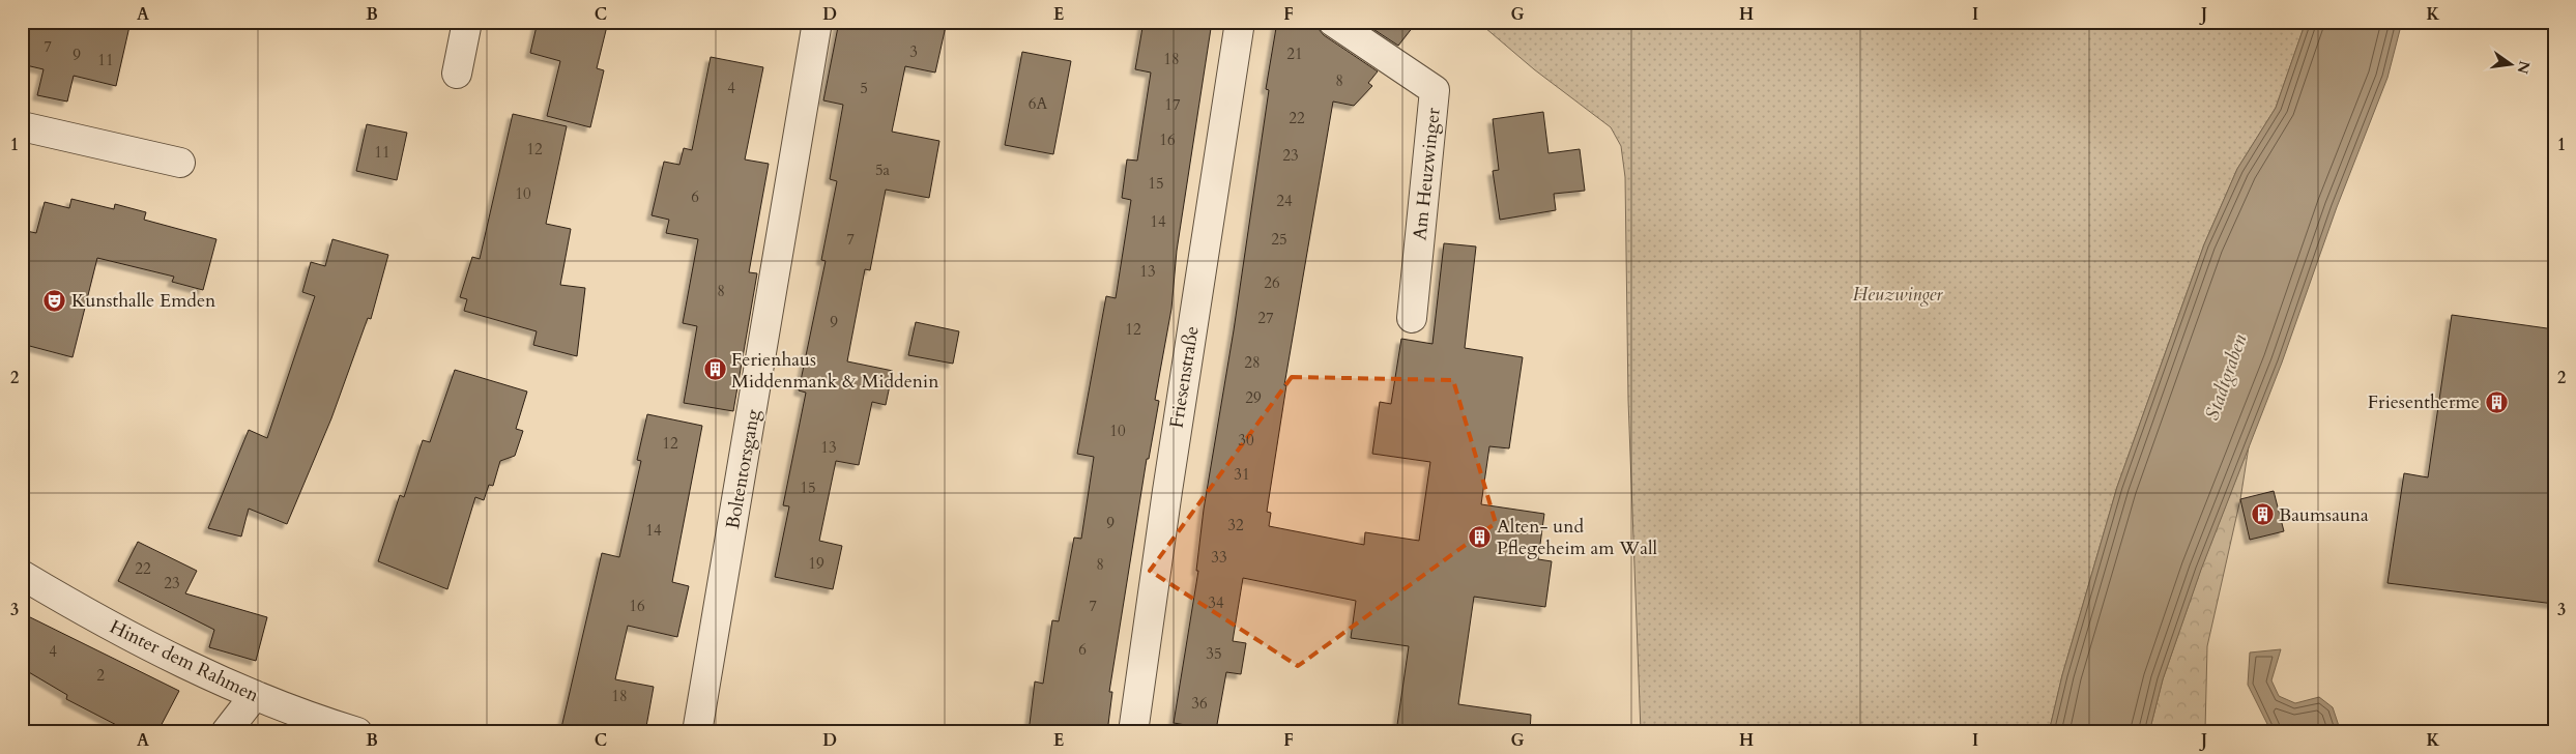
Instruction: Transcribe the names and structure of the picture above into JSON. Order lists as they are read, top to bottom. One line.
{"streets":{"street":["Am Heuzwinger","Friesenstraße","Boltentorsgang","Hinter dem Rahmen"]},"water":["Stadtgraben"],"parks":["Heuzwinger"],"places":{"theatre":["Kunsthalle Emden"],"building":["Ferienhaus Middenmank & Middenin","Friesentherme","Baumsauna","Alten- und Pflegeheim am Wall"]},"house_numbers":["7","3","21","9","18","11","8","4","5","6A","17","22","16","12","11","23","5a","15","10","6","24","14","7","25","13","26","8","27","9","12","28","29","10","30","12","13","31","15","9","32","14","33","19","8","22","23","34","16","7","6","4","35","2","18","36"],"north":"right","grid":{"columns":["A","B","C","D","E","F","G","H","I","J","K"],"rows":["1","2","3"]}}
